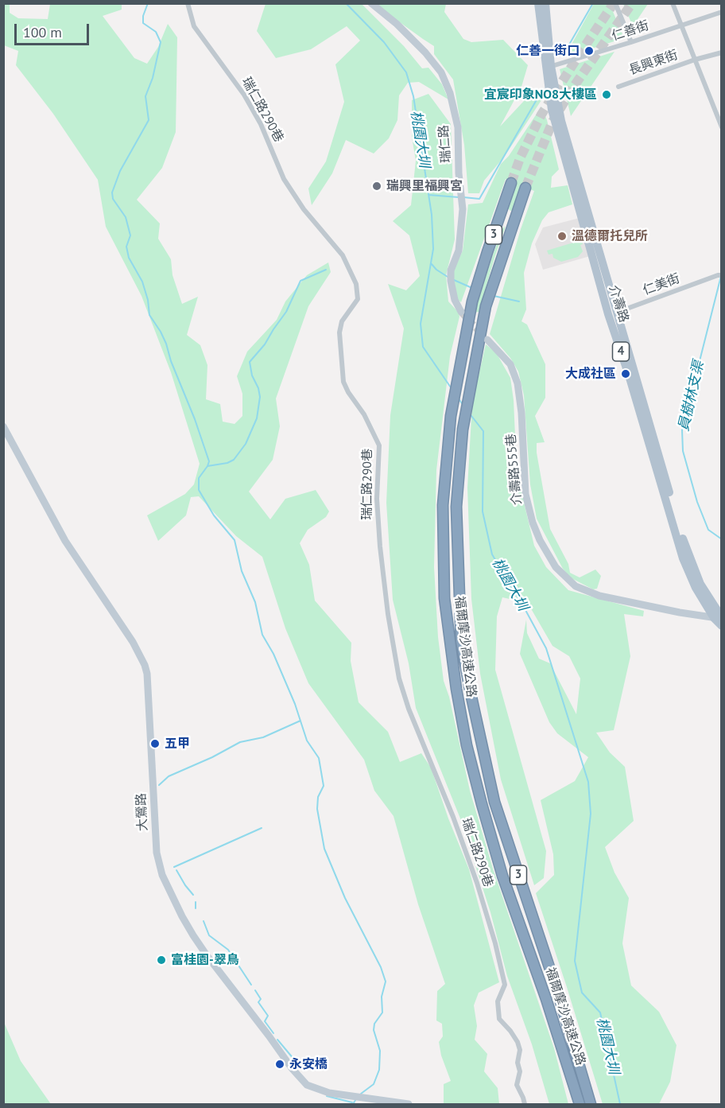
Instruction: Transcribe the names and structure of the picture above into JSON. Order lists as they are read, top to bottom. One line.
{"streets":{"highway":["3","福爾摩沙高速公路"],"main road":["介壽路","4"],"street":["仁善街","長興東街","瑞仁路290巷","瑞仁路","仁美街","介壽路555巷","大鶯路"]},"crossings":[["仁善街","介壽路"],["仁美街","介壽路"],["介壽路","介壽路555巷"]],"water":["桃園大圳","員樹林支渠"],"places":["仁善一街口","宜宸印象NO8大樓區","瑞興里福興宮","溫德爾托兒所","大成社區","五甲","富桂園-翠鳥","永安橋"],"scale_bar":"100 m"}
